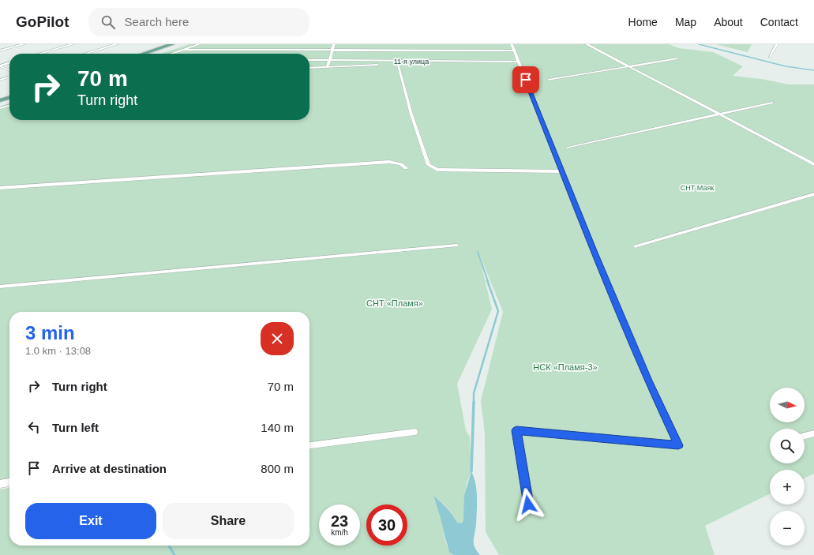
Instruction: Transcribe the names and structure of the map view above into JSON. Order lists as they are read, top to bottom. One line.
{"streets":{"street":["11-я улица"]},"parks":["СНТ Маяк","СНТ «Пламя»","НСК «Пламя-3»"],"north":"right","page":{"header":"GoPilot","search":"Search here","nav":["Home","Map","About","Contact"],"turn":["70 m","Turn right"],"heading":["3 min","1.0 km · 13:08"],"list":[{"name":"Turn right","value":"70 m"},{"name":"Turn left","value":"140 m"},{"name":"Arrive at destination","value":"800 m"}],"map_buttons":["+","−"],"buttons":["Exit","Share"],"speed":"23 km/h","limit":"30"}}
